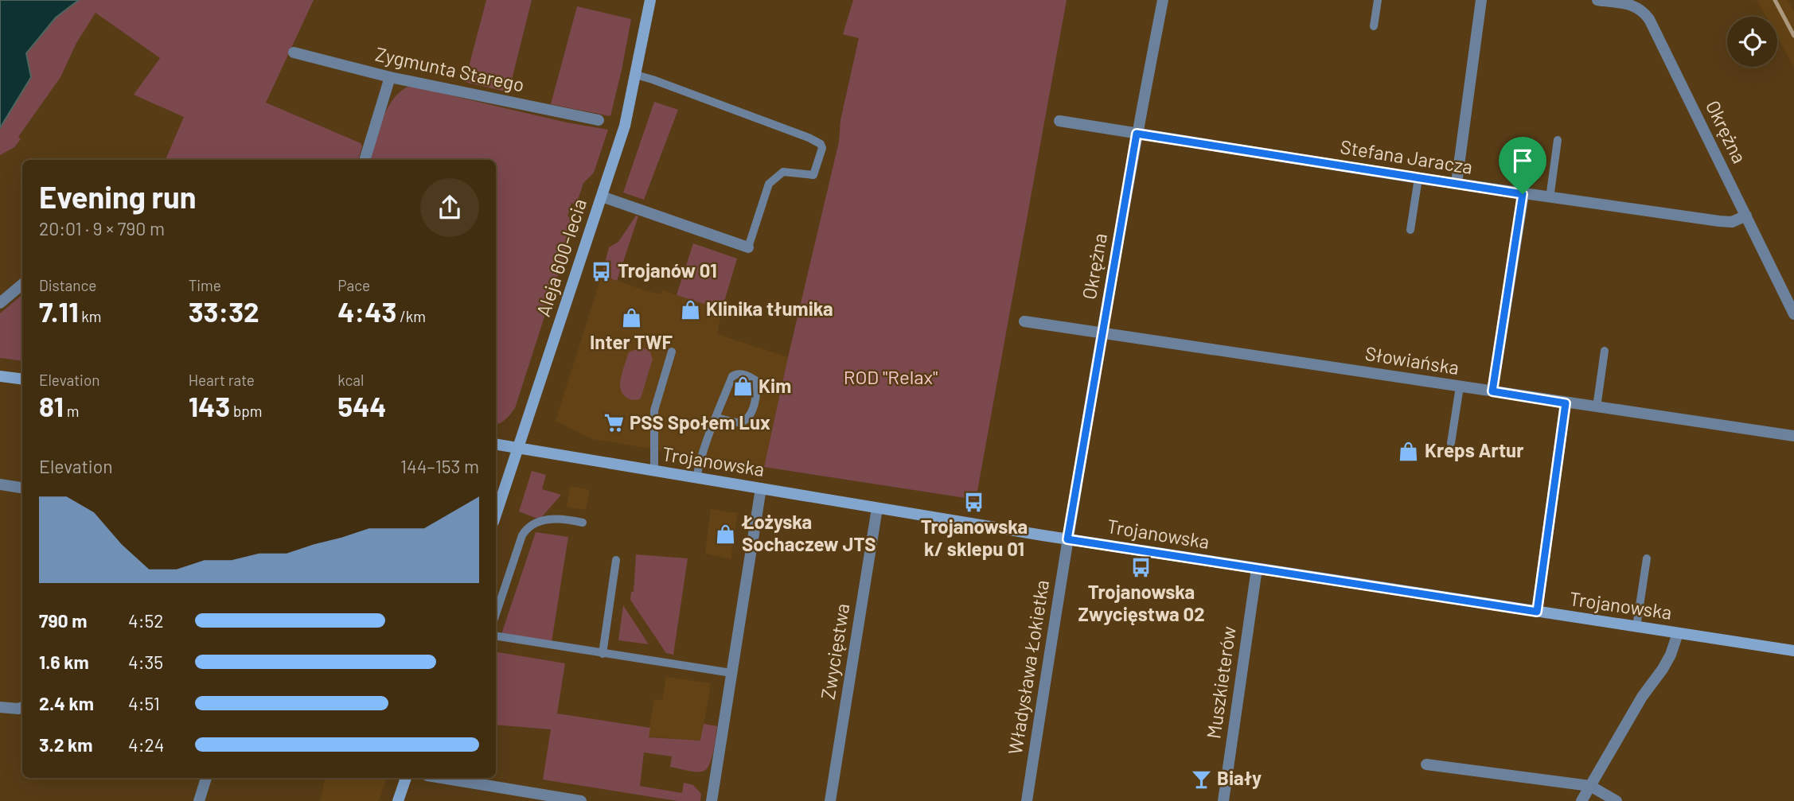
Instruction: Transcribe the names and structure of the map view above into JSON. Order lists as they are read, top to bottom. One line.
{"streets":{"street":["Zygmunta Starego","Okrężna","Stefana Jaracza","Aleja 600-lecia","Słowiańska","Trojanowska","Zwycięstwa","Władysława Łokietka","Muszkieterów"]},"crossings":[["Okrężna","Stefana Jaracza"],["Okrężna","Słowiańska"],["Okrężna","Trojanowska"],["Okrężna","Władysława Łokietka"],["Aleja 600-lecia","Trojanowska"],["Trojanowska","Zwycięstwa"],["Trojanowska","Władysława Łokietka"],["Trojanowska","Muszkieterów"]],"parks":["ROD \"Relax\""],"places":{"bus stop":["Trojanów 01","Trojanowska k/ sklepu 01","Trojanowska Zwycięstwa 02"],"shop":["Klinika tłumika","Inter TWF","Kim","Kreps Artur","Łożyska Sochaczew JTS"],"supermarket":["PSS Społem Lux"],"bar":["Biały"]},"page":{"heading":["Evening run","20:01 · 9 × 790 m"],"stats":[["Distance","7.11 km"],["Time","33:32"],["Pace","4:43 /km"],["Elevation","81 m"],["Heart rate","143 bpm"],["kcal","544"]],"chart":["Elevation","144–153 m"],"list":[{"name":"790 m","note":"4:52"},{"name":"1.6 km","note":"4:35"},{"name":"2.4 km","note":"4:51"},{"name":"3.2 km","note":"4:24"}]}}
